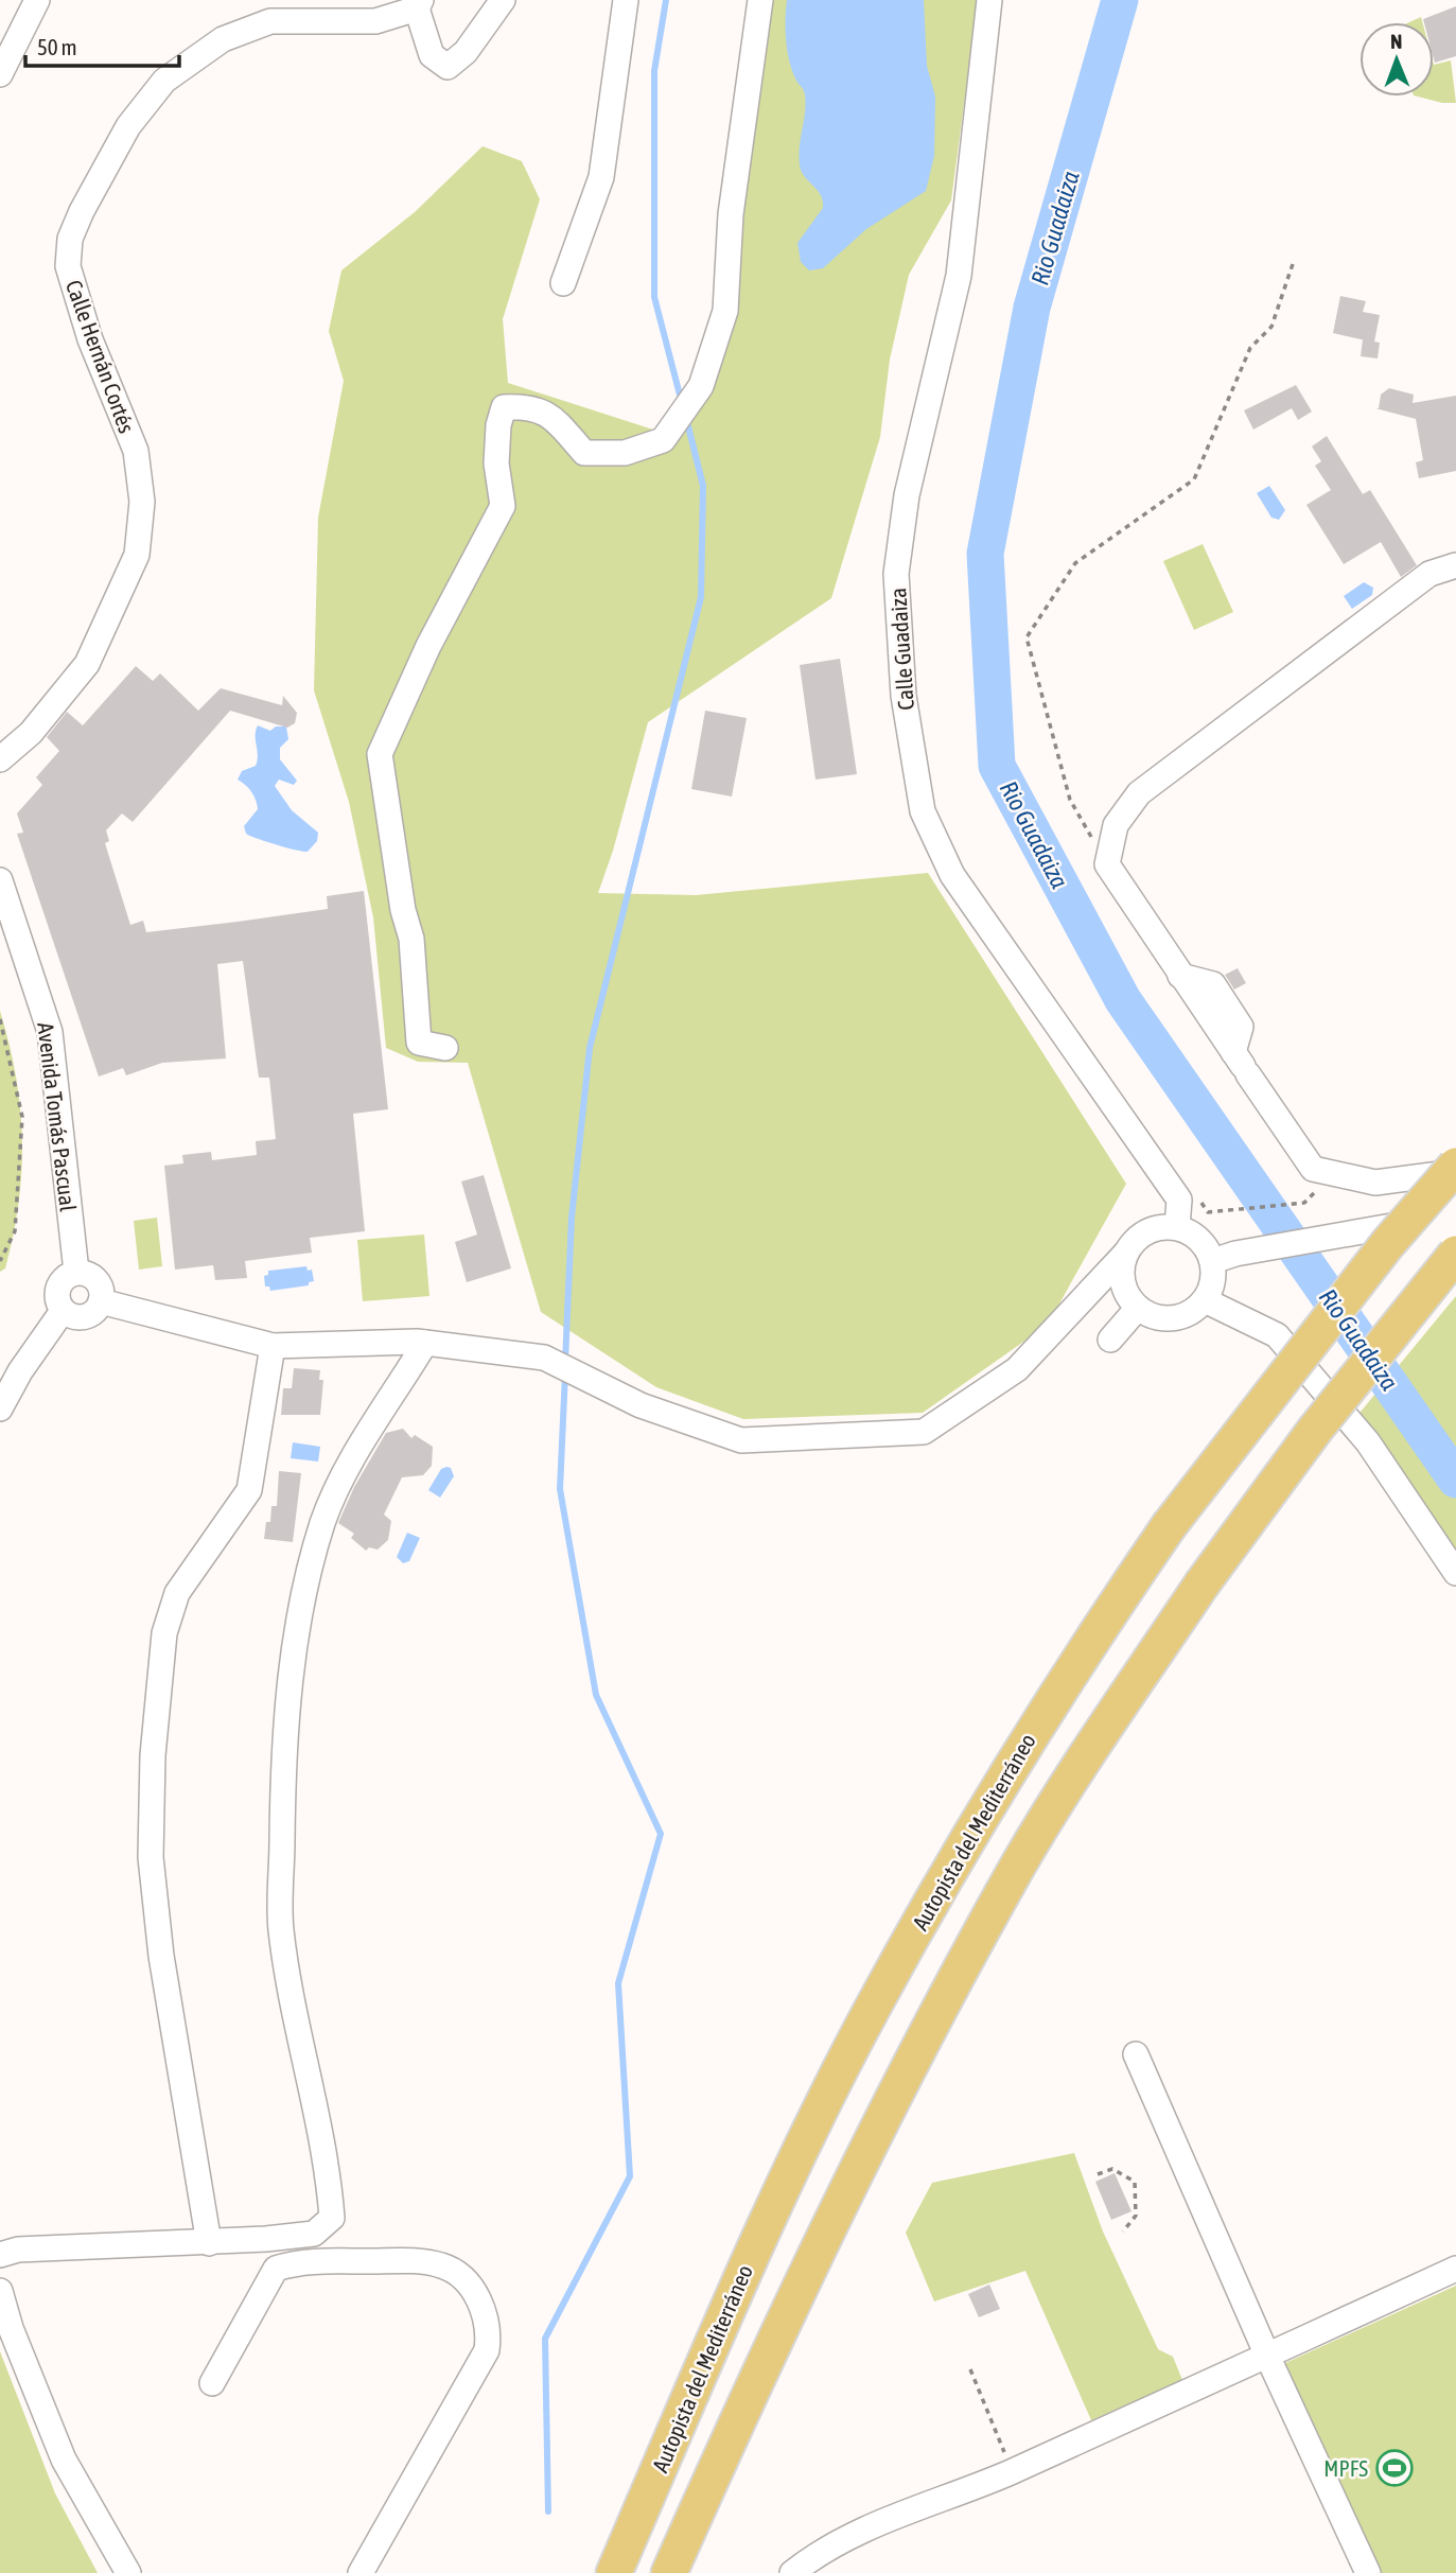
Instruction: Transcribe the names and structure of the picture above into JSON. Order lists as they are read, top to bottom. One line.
{"streets":{"highway":["Autopista del Mediterráneo"],"street":["Calle Hernán Cortés","Calle Guadaiza","Avenida Tomás Pascual"]},"water":["Rio Guadaiza"],"places":{"sports":["MPFS"]},"scale_bar":"50 m","north":"top"}
